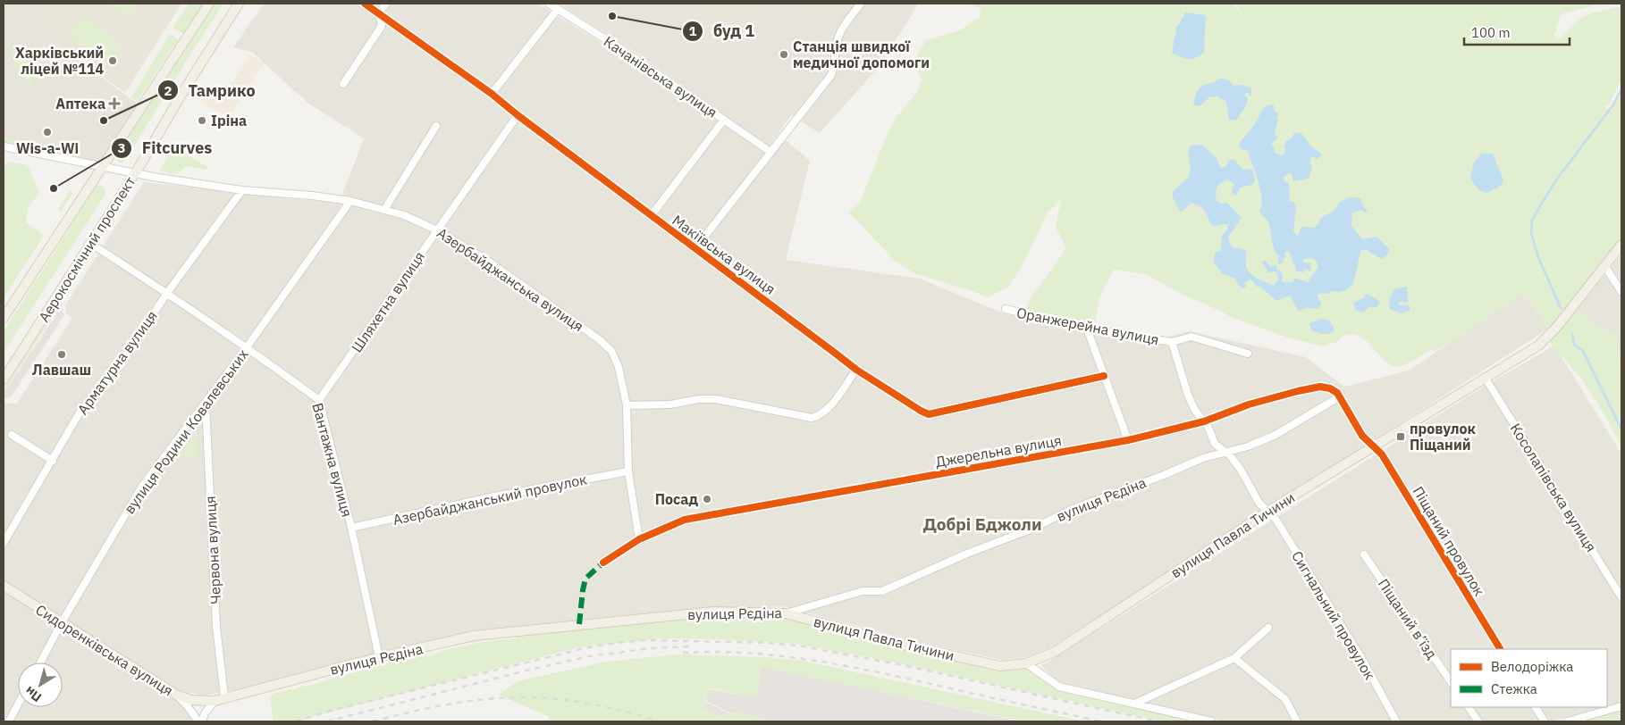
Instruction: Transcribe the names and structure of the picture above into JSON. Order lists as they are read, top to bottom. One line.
{"streets":{"main road":["Аерокосмічний проспект","вулиця Рєдіна","вулиця Павла Тичини","Сидоренківська вулиця"],"street":["Качанівська вулиця","Макіївська вулиця","Азербайджанська вулиця","Шляхетна вулиця","Оранжерейна вулиця","Арматурна вулиця","вулиця Родини Ковалевських","Джерельна вулиця","Вантажна вулиця","Косолапівська вулиця","Азербайджанський провулок","Піщаний провулок","Червона вулиця","Сигнальний провулок","Піщаний в’їзд"]},"crossings":[["Качанівська вулиця","Макіївська вулиця"],["Аерокосмічний проспект","Азербайджанська вулиця"],["Аерокосмічний проспект","Вантажна вулиця"],["Макіївська вулиця","Шляхетна вулиця"],["Азербайджанська вулиця","Шляхетна вулиця"],["Азербайджанська вулиця","Арматурна вулиця"],["Азербайджанська вулиця","вулиця Родини Ковалевських"],["Азербайджанська вулиця","Джерельна вулиця"],["Азербайджанська вулиця","Азербайджанський провулок"],["Шляхетна вулиця","Вантажна вулиця"],["Оранжерейна вулиця","Сигнальний провулок"],["Арматурна вулиця","Вантажна вулиця"],["вулиця Родини Ковалевських","Вантажна вулиця"],["вулиця Родини Ковалевських","Червона вулиця"],["вулиця Родини Ковалевських","Сидоренківська вулиця"],["Джерельна вулиця","вулиця Рєдіна"],["Джерельна вулиця","Сигнальний провулок"],["Вантажна вулиця","Азербайджанський провулок"],["Вантажна вулиця","вулиця Рєдіна"],["Косолапівська вулиця","вулиця Павла Тичини"],["вулиця Рєдіна","вулиця Павла Тичини"],["вулиця Рєдіна","Червона вулиця"],["вулиця Рєдіна","Сигнальний провулок"],["вулиця Рєдіна","Сидоренківська вулиця"],["вулиця Павла Тичини","Піщаний провулок"],["вулиця Павла Тичини","Сигнальний провулок"]],"districts":["Добрі Бджоли"],"places":{"other":["буд 1","Станція швидкої медичної допомоги","Харківський ліцей №114","Тамрико","Іріна","Wis-a-Wi","Fitcurves","Лавшаш","Посад"],"health":["Аптека"],"transit":["провулок Піщаний"]},"legend":["Велодоріжка","Стежка"],"scale_bar":"100 m","north":"bottom left"}
